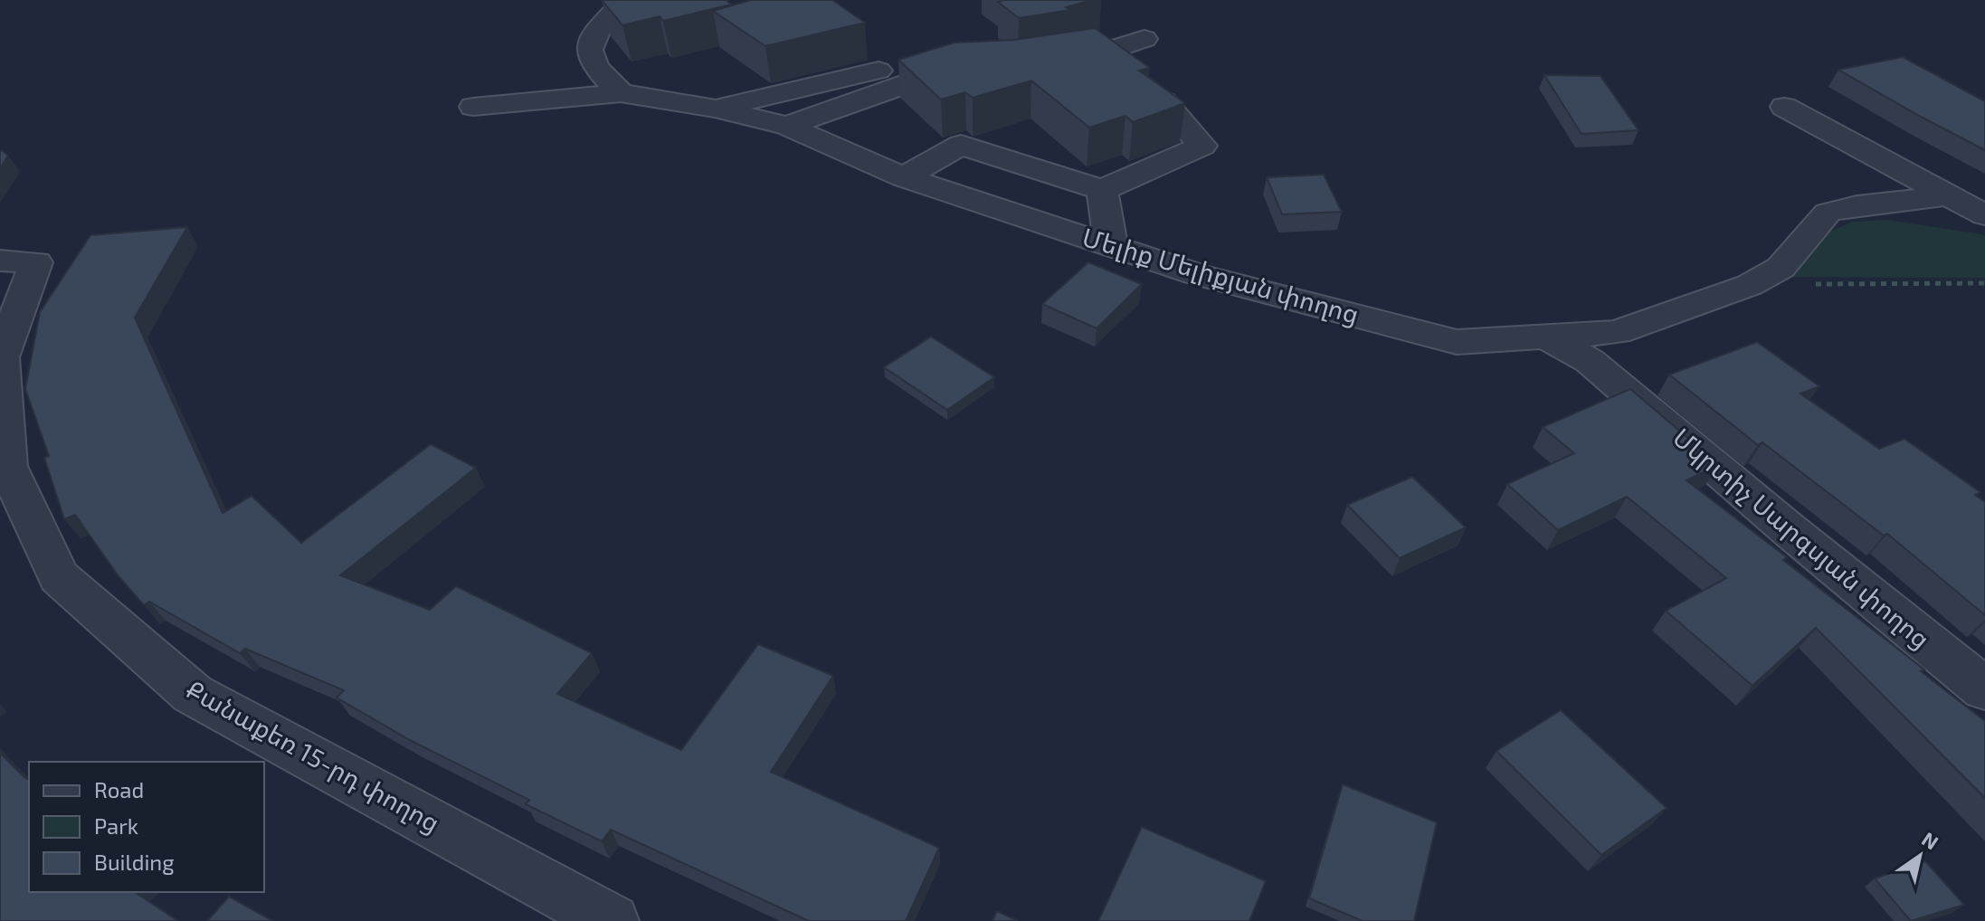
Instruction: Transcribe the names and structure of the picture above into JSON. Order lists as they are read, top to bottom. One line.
{"streets":{"street":["Մելիք Մելիքյան փողոց","Մկրտիչ Սարգսյան փողոց","Քանաքեռ 15-րդ փողոց"]},"crossings":[["Մելիք Մելիքյան փողոց","Մկրտիչ Սարգսյան փողոց"]],"legend":["Road","Park","Building"],"north":"top right"}
